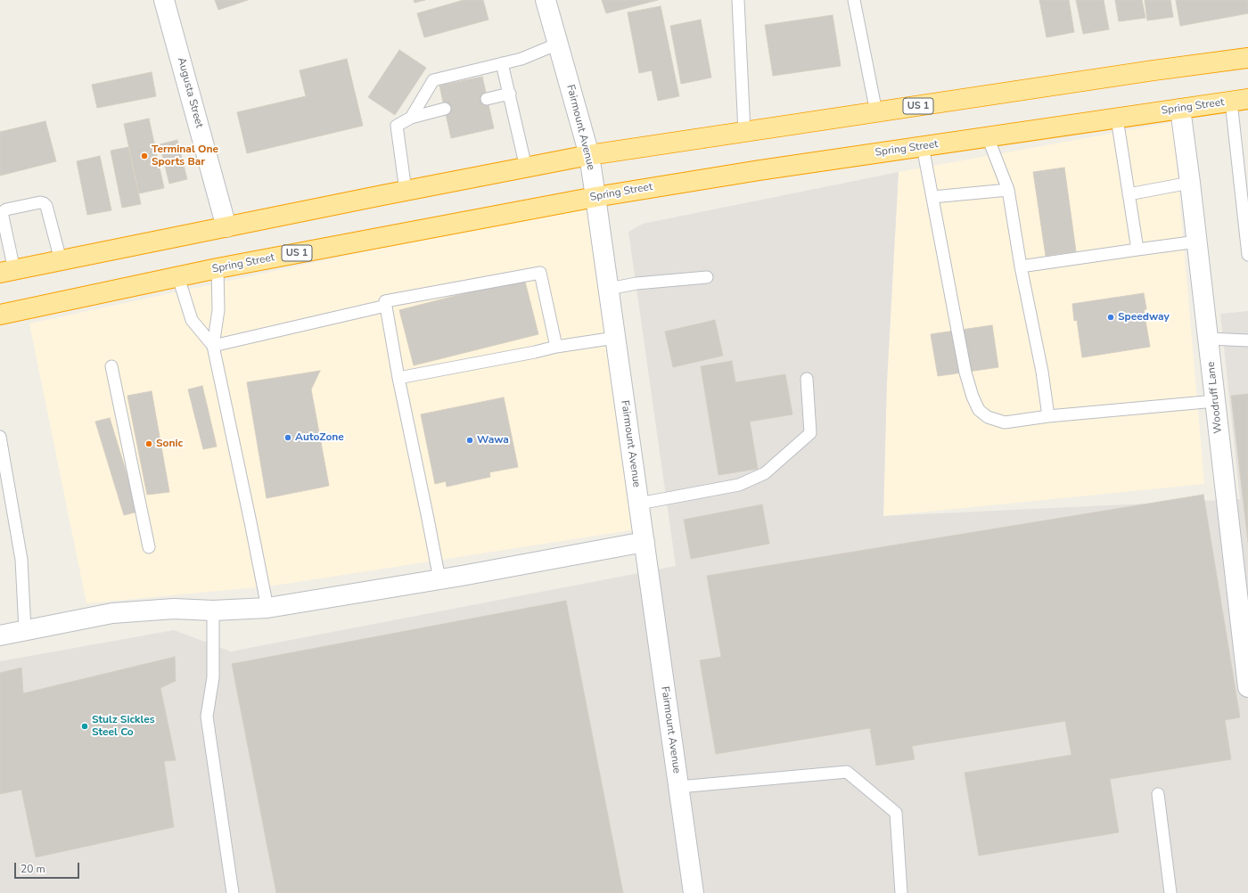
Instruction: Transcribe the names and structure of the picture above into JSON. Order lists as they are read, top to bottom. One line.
{"streets":{"highway":["US 1","Spring Street"],"street":["Augusta Street","Fairmount Avenue","Woodruff Lane"]},"crossings":[["Augusta Street","US 1"],["US 1","Fairmount Avenue"],["Spring Street","Fairmount Avenue"],["Spring Street","Woodruff Lane"]],"places":["Terminal One Sports Bar","Speedway","AutoZone","Wawa","Sonic","Stulz Sickles Steel Co"],"scale_bar":"20 m"}
